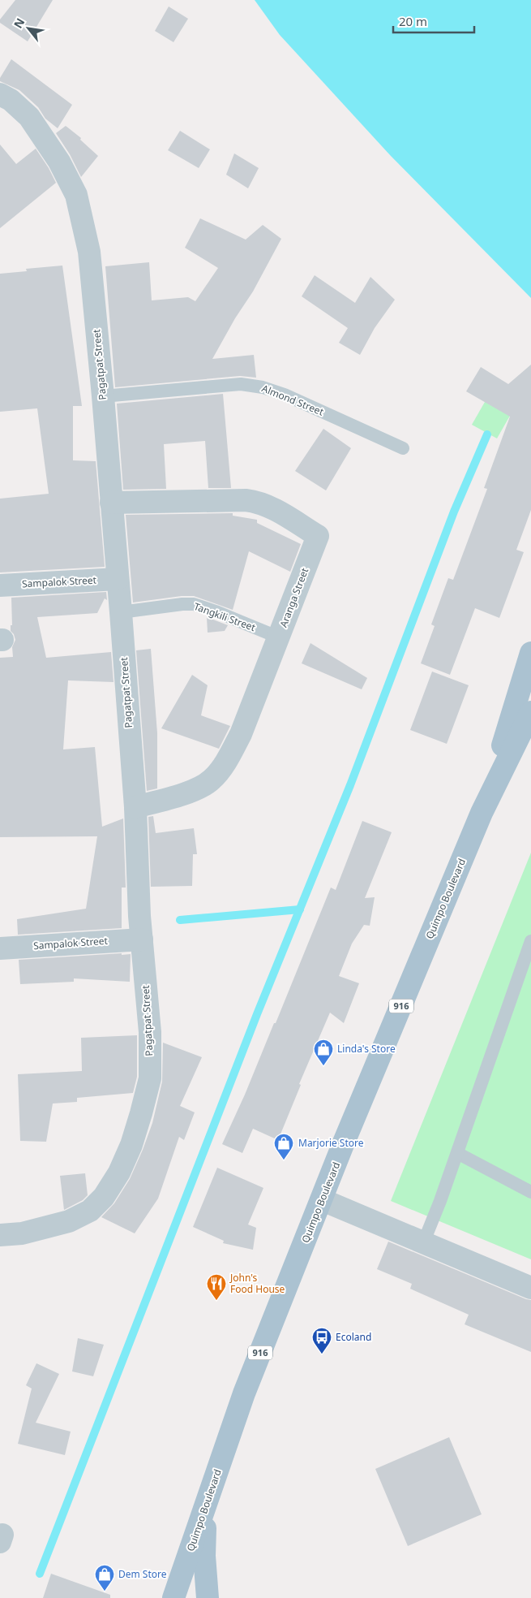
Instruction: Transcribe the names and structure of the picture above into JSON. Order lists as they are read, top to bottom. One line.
{"streets":{"main road":["Quimpo Boulevard","916"],"street":["Pagatpat Street","Sampalok Street","Aranga Street"],"lane":["Almond Street","Tangkili Street"]},"crossings":[["Pagatpat Street","Almond Street"],["Pagatpat Street","Sampalok Street"],["Pagatpat Street","Aranga Street"],["Pagatpat Street","Tangkili Street"],["Aranga Street","Tangkili Street"]],"places":{"shop":["Linda's Store","Marjorie Store","Dem Store"],"restaurant":["John's Food House"],"bus stop":["Ecoland"]},"scale_bar":"20 m","north":"top left"}
